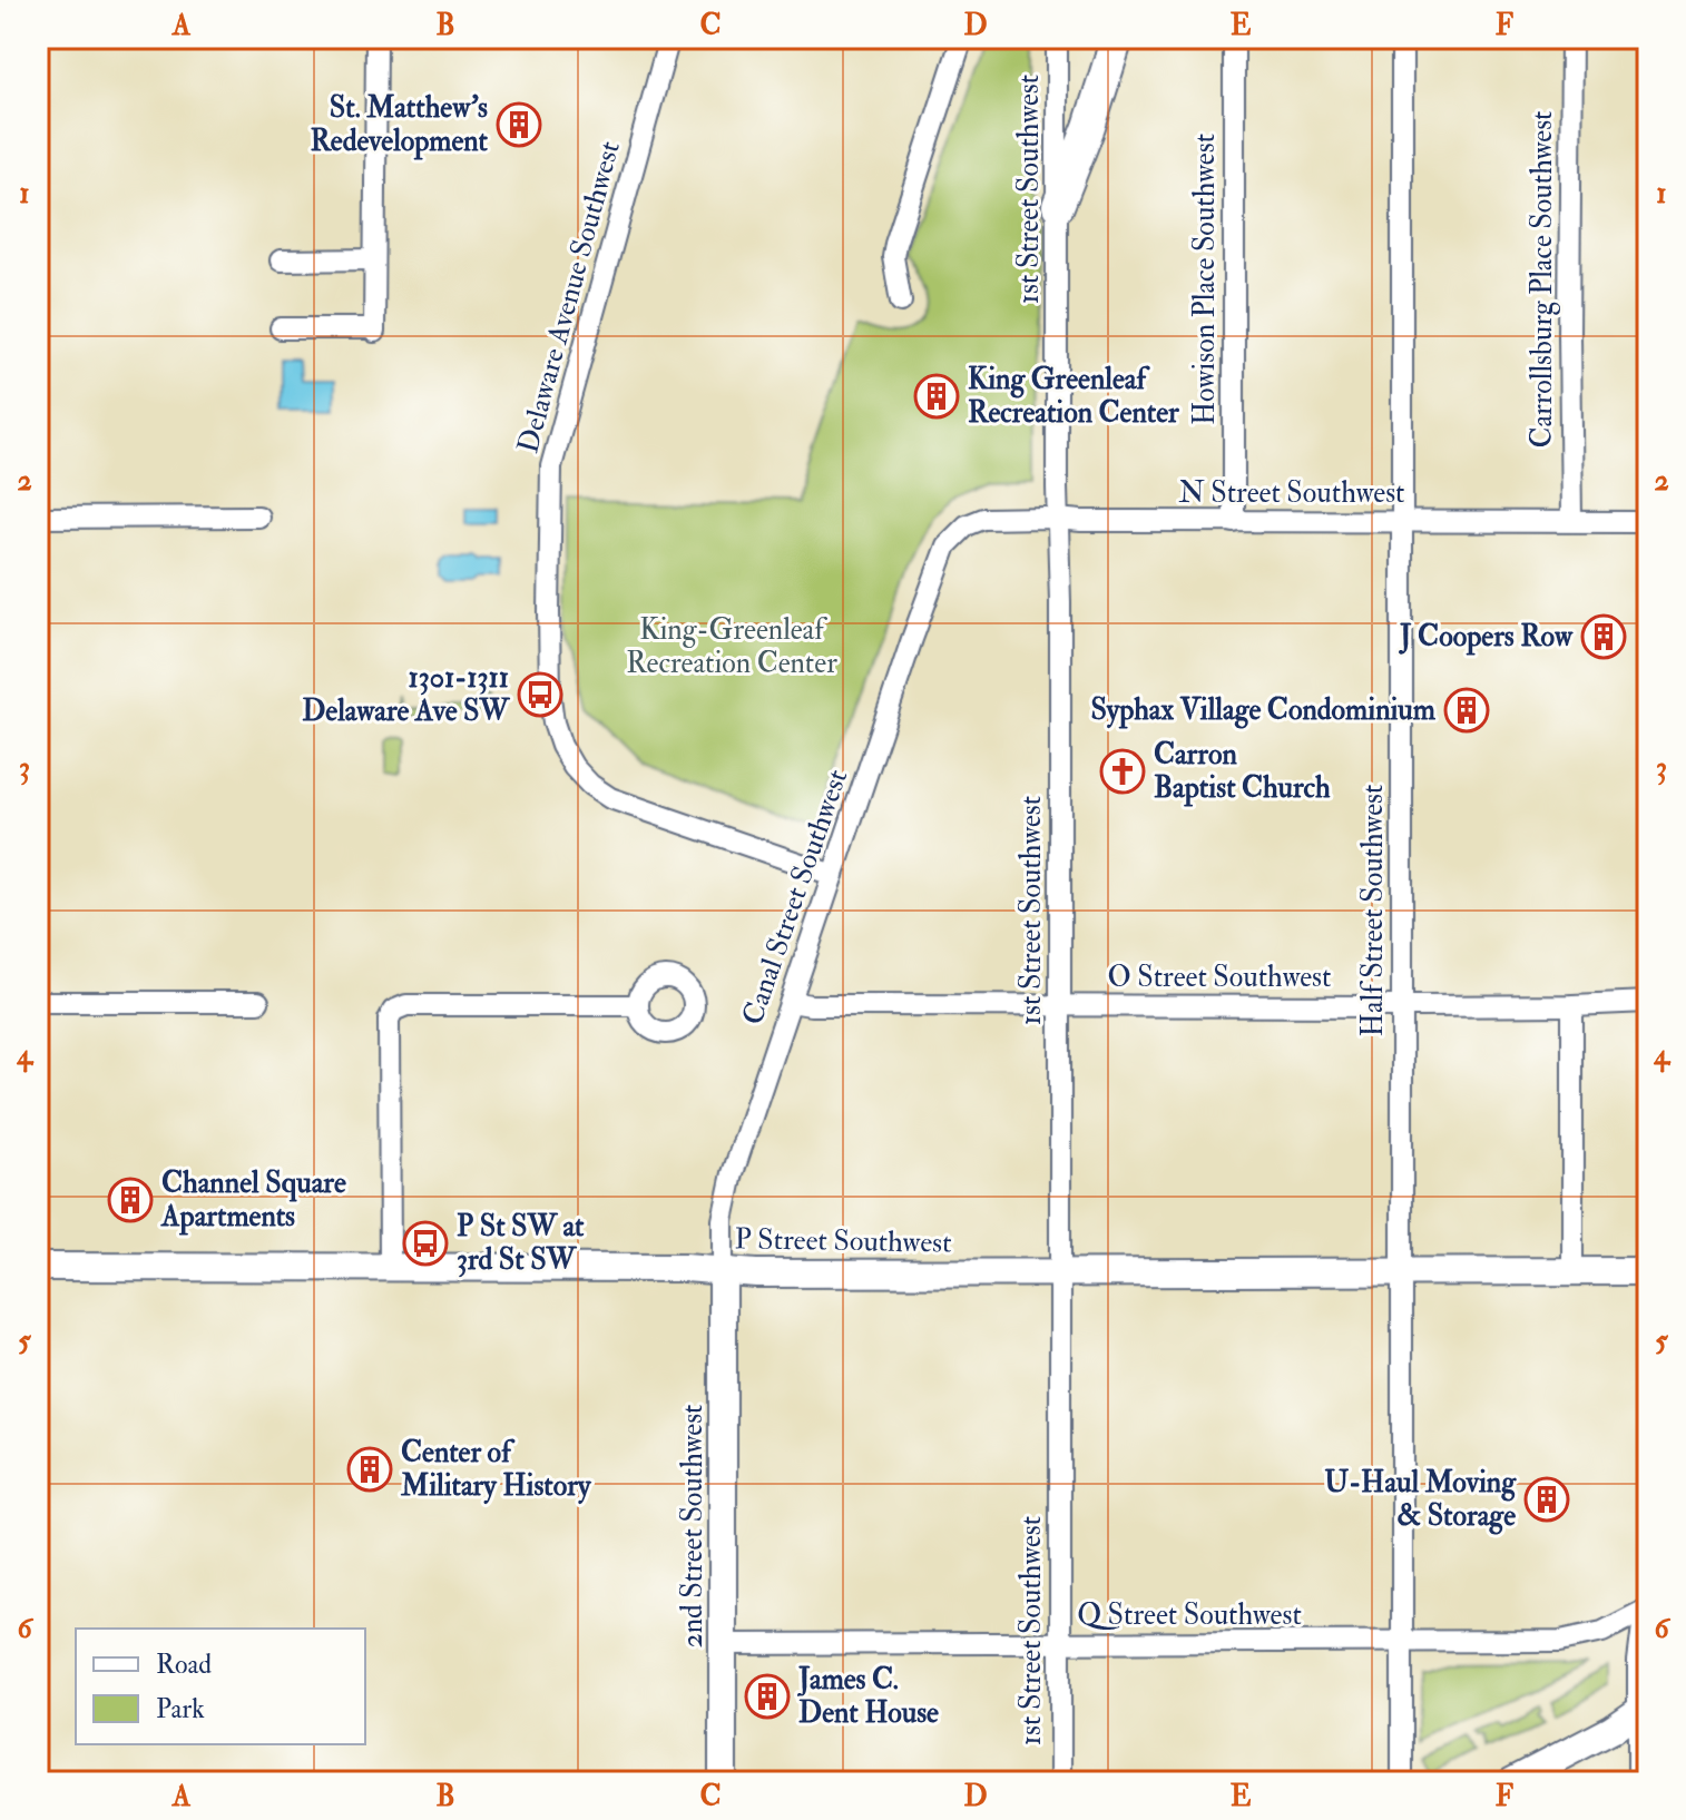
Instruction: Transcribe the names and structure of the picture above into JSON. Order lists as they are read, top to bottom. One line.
{"streets":{"street":["1st Street Southwest","Howison Place Southwest","Carrollsburg Place Southwest","Delaware Avenue Southwest","N Street Southwest","Canal Street Southwest","Half Street Southwest","O Street Southwest","P Street Southwest","2nd Street Southwest","Q Street Southwest"]},"crossings":[["1st Street Southwest","N Street Southwest"],["1st Street Southwest","O Street Southwest"],["1st Street Southwest","P Street Southwest"],["1st Street Southwest","Q Street Southwest"],["Howison Place Southwest","N Street Southwest"],["Carrollsburg Place Southwest","N Street Southwest"],["Delaware Avenue Southwest","Canal Street Southwest"],["N Street Southwest","Canal Street Southwest"],["N Street Southwest","Half Street Southwest"],["Canal Street Southwest","O Street Southwest"],["Canal Street Southwest","P Street Southwest"],["Canal Street Southwest","2nd Street Southwest"],["Half Street Southwest","O Street Southwest"],["Half Street Southwest","P Street Southwest"],["Half Street Southwest","Q Street Southwest"],["P Street Southwest","2nd Street Southwest"],["2nd Street Southwest","Q Street Southwest"]],"parks":["King-Greenleaf Recreation Center"],"places":{"building":["St. Matthew's Redevelopment","King Greenleaf Recreation Center","J Coopers Row","Syphax Village Condominium","Channel Square Apartments","Center of Military History","U-Haul Moving & Storage","James C. Dent House"],"bus stop":["1301-1311 Delaware Ave SW","P St SW at 3rd St SW"],"church":["Carron Baptist Church"]},"legend":["Road","Park"],"grid":{"columns":["A","B","C","D","E","F"],"rows":["1","2","3","4","5","6"]}}
